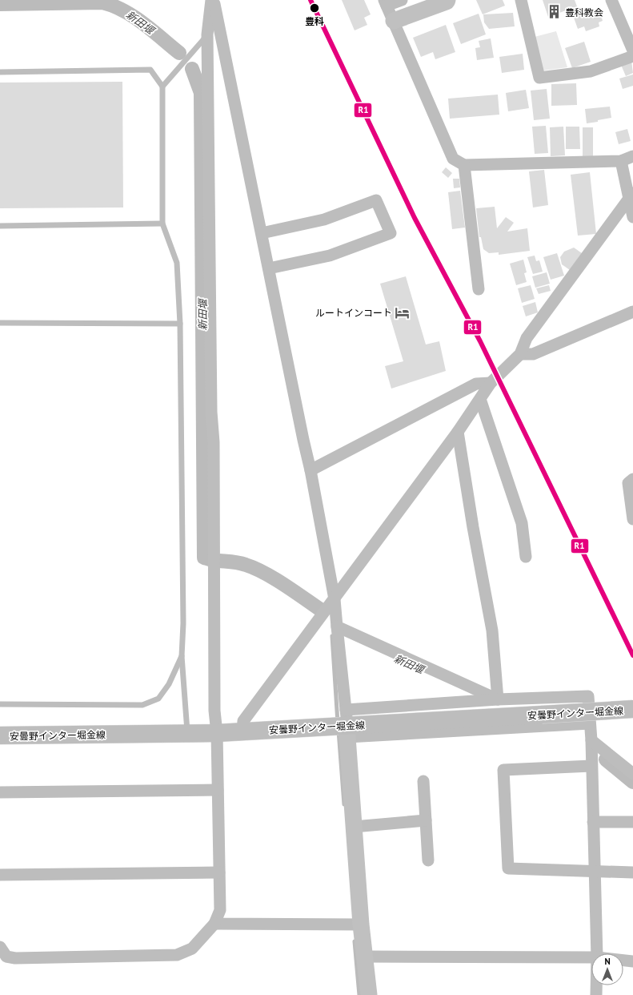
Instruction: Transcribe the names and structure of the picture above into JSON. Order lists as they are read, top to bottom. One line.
{"streets":{"main road":["安曇野インター堀金線"]},"water":["新田堰"],"places":{"other":["豊科"],"building":["豊科教会"],"hotel":["ルートインコート"]},"lines":["transit line R1"],"north":"top"}
